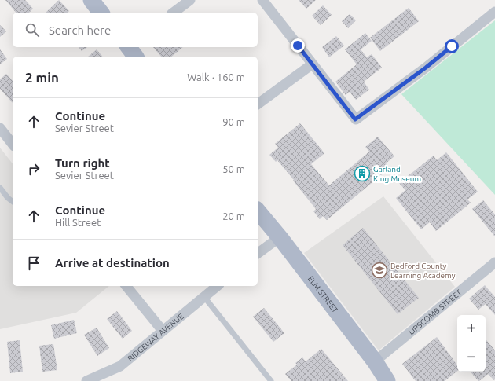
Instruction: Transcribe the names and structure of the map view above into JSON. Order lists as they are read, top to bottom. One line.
{"streets":{"main road":["ELM STREET"],"street":["LIPSCOMB STREET","RIDGEWAY AVENUE"]},"crossings":[["ELM STREET","LIPSCOMB STREET"]],"places":{"building":["Garland King Museum"],"school or university":["Bedford County Learning Academy"]},"page":{"search":"Search here","heading":["2 min","Walk · 160 m"],"list":[["Continue","Sevier Street","90 m"],["Turn right","Sevier Street","50 m"],["Continue","Hill Street","20 m"],"Arrive at destination"],"map_buttons":["+","−"]}}
